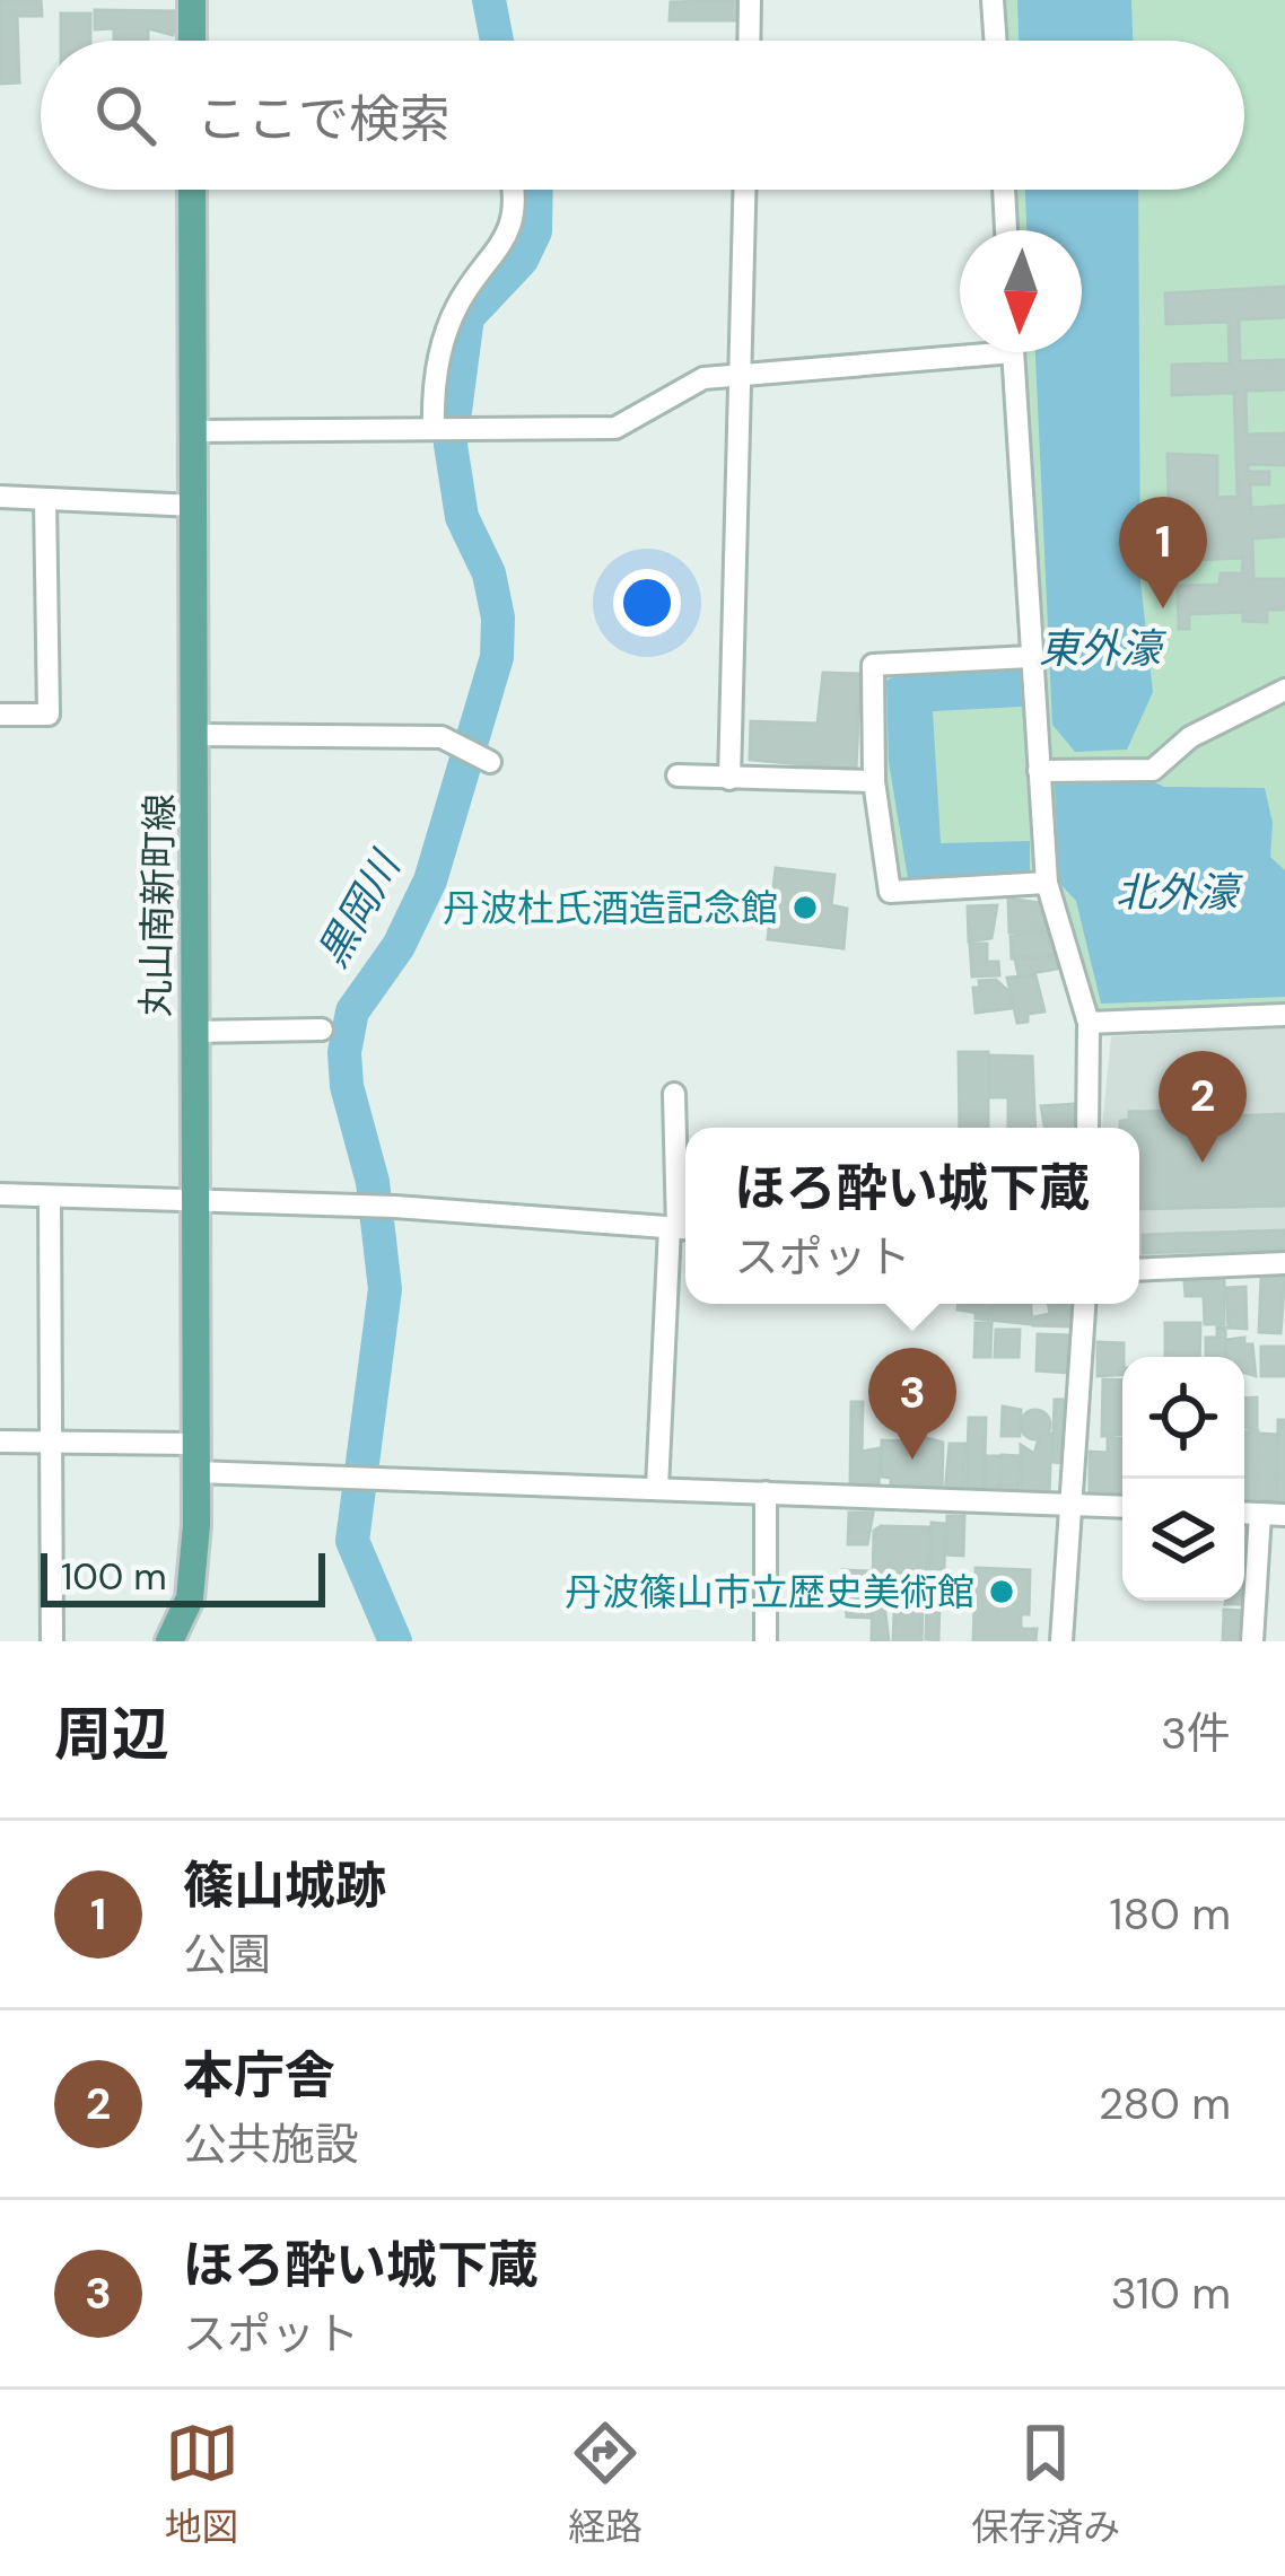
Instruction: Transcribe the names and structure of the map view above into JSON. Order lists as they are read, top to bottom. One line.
{"streets":{"main road":["丸山南新町線"]},"water":["東外濠","北外濠","黒岡川"],"places":["丹波杜氏酒造記念館","丹波篠山市立歴史美術館"],"scale_bar":"100 m","north":"bottom","page":{"search":"ここで検索","pins":["1","2","3"],"popup":["ほろ酔い城下蔵","スポット"],"scale":"100 m","heading":["周辺","3件"],"list":[{"mark":"1","name":"篠山城跡","note":"公園","value":"180 m"},{"mark":"2","name":"本庁舎","note":"公共施設","value":"280 m"},{"mark":"3","name":"ほろ酔い城下蔵","note":"スポット","value":"310 m"}],"nav":["地図","経路","保存済み"]}}
